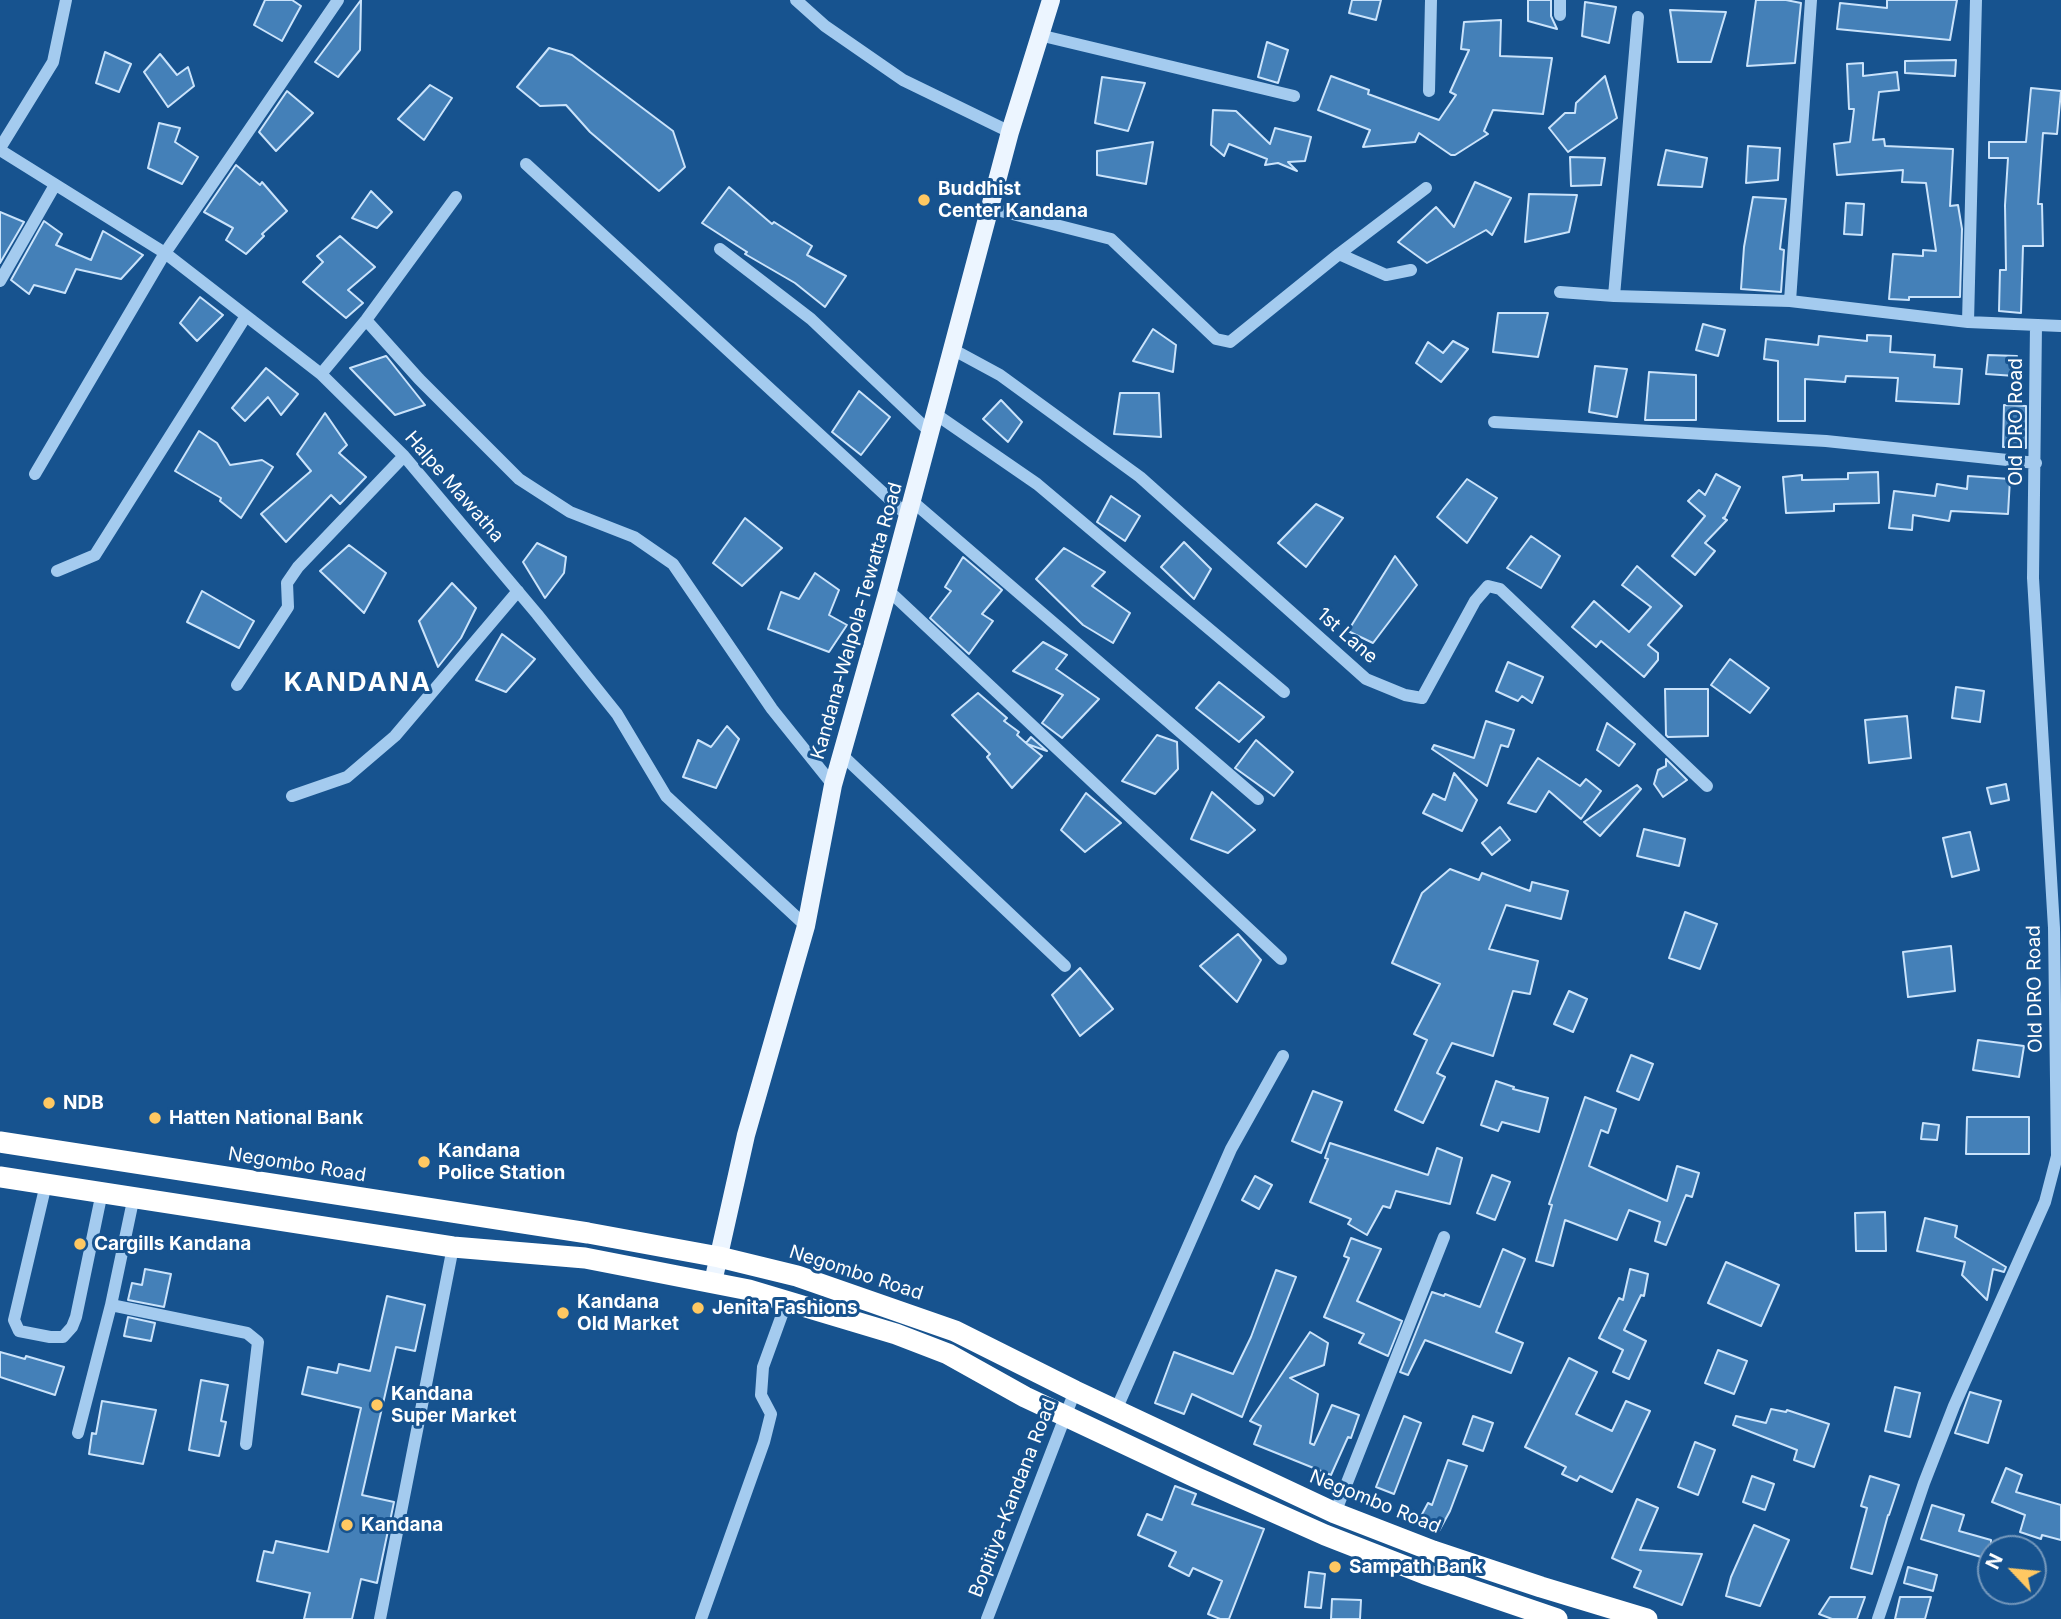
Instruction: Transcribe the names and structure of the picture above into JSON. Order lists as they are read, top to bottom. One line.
{"streets":{"highway":["Negombo Road"],"main road":["Kandana-Walpola-Tewatta Road"],"street":["Old DRO Road","Halpe Mawatha","1st Lane","Bopitiya-Kandana Road"]},"crossings":[["Halpe Mawatha","Kandana-Walpola-Tewatta Road"],["Kandana-Walpola-Tewatta Road","1st Lane"],["Kandana-Walpola-Tewatta Road","Negombo Road"],["Negombo Road","Bopitiya-Kandana Road"]],"districts":["KANDANA"],"places":["Buddhist Center Kandana","NDB","Hatten National Bank","Kandana Police Station","Cargills Kandana","Jenita Fashions","Kandana Old Market","Kandana Super Market","Kandana","Sampath Bank"],"north":"top left"}
